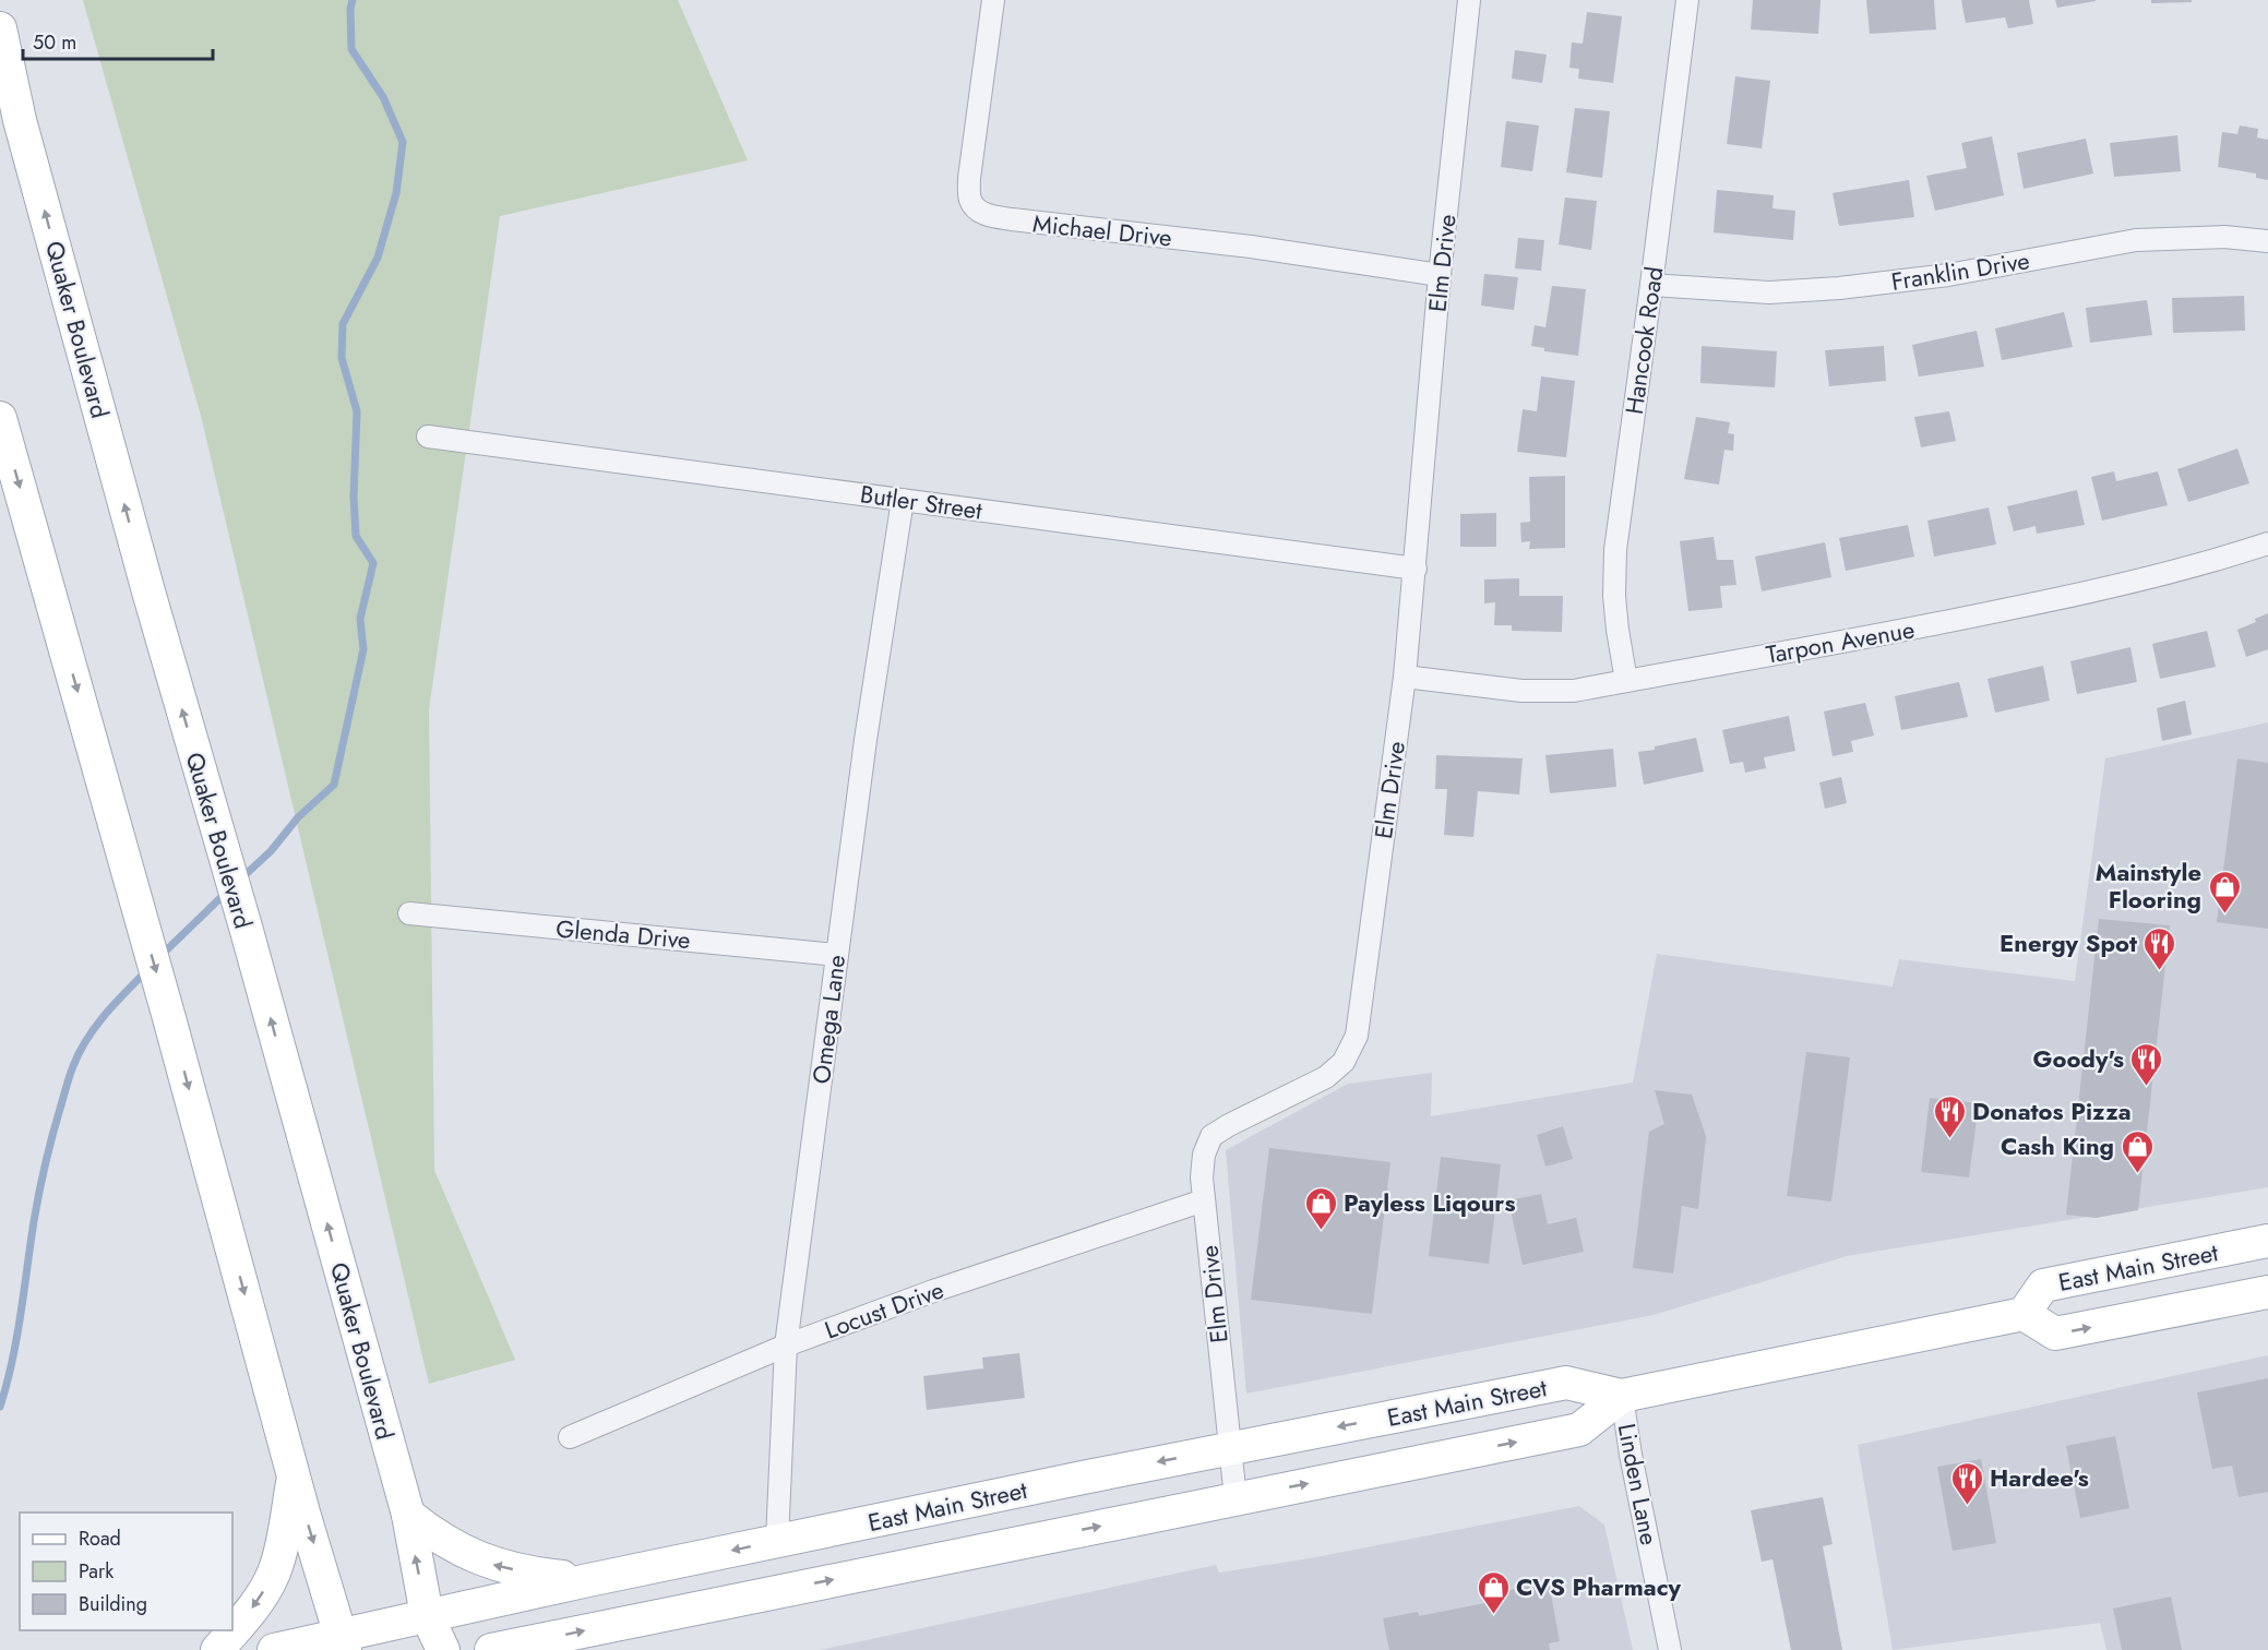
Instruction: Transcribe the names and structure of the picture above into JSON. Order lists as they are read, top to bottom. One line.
{"streets":{"main road":["Quaker Boulevard","East Main Street"],"street":["Michael Drive","Elm Drive","Franklin Drive","Hancook Road","Butler Street","Tarpon Avenue","Glenda Drive","Omega Lane","Locust Drive","Linden Lane"]},"crossings":[["Michael Drive","Elm Drive"],["Elm Drive","Butler Street"],["Elm Drive","Tarpon Avenue"],["Elm Drive","East Main Street"],["Elm Drive","Locust Drive"],["Franklin Drive","Hancook Road"],["Quaker Boulevard","East Main Street"],["Hancook Road","Tarpon Avenue"],["Butler Street","Omega Lane"],["Glenda Drive","Omega Lane"],["Omega Lane","East Main Street"],["Omega Lane","Locust Drive"],["East Main Street","Linden Lane"]],"places":{"shop":["Mainstyle Flooring","Cash King","Payless Liqours","CVS Pharmacy"],"restaurant":["Energy Spot","Goody's","Donatos Pizza","Hardee's"]},"legend":["Road","Park","Building"],"scale_bar":"50 m"}
